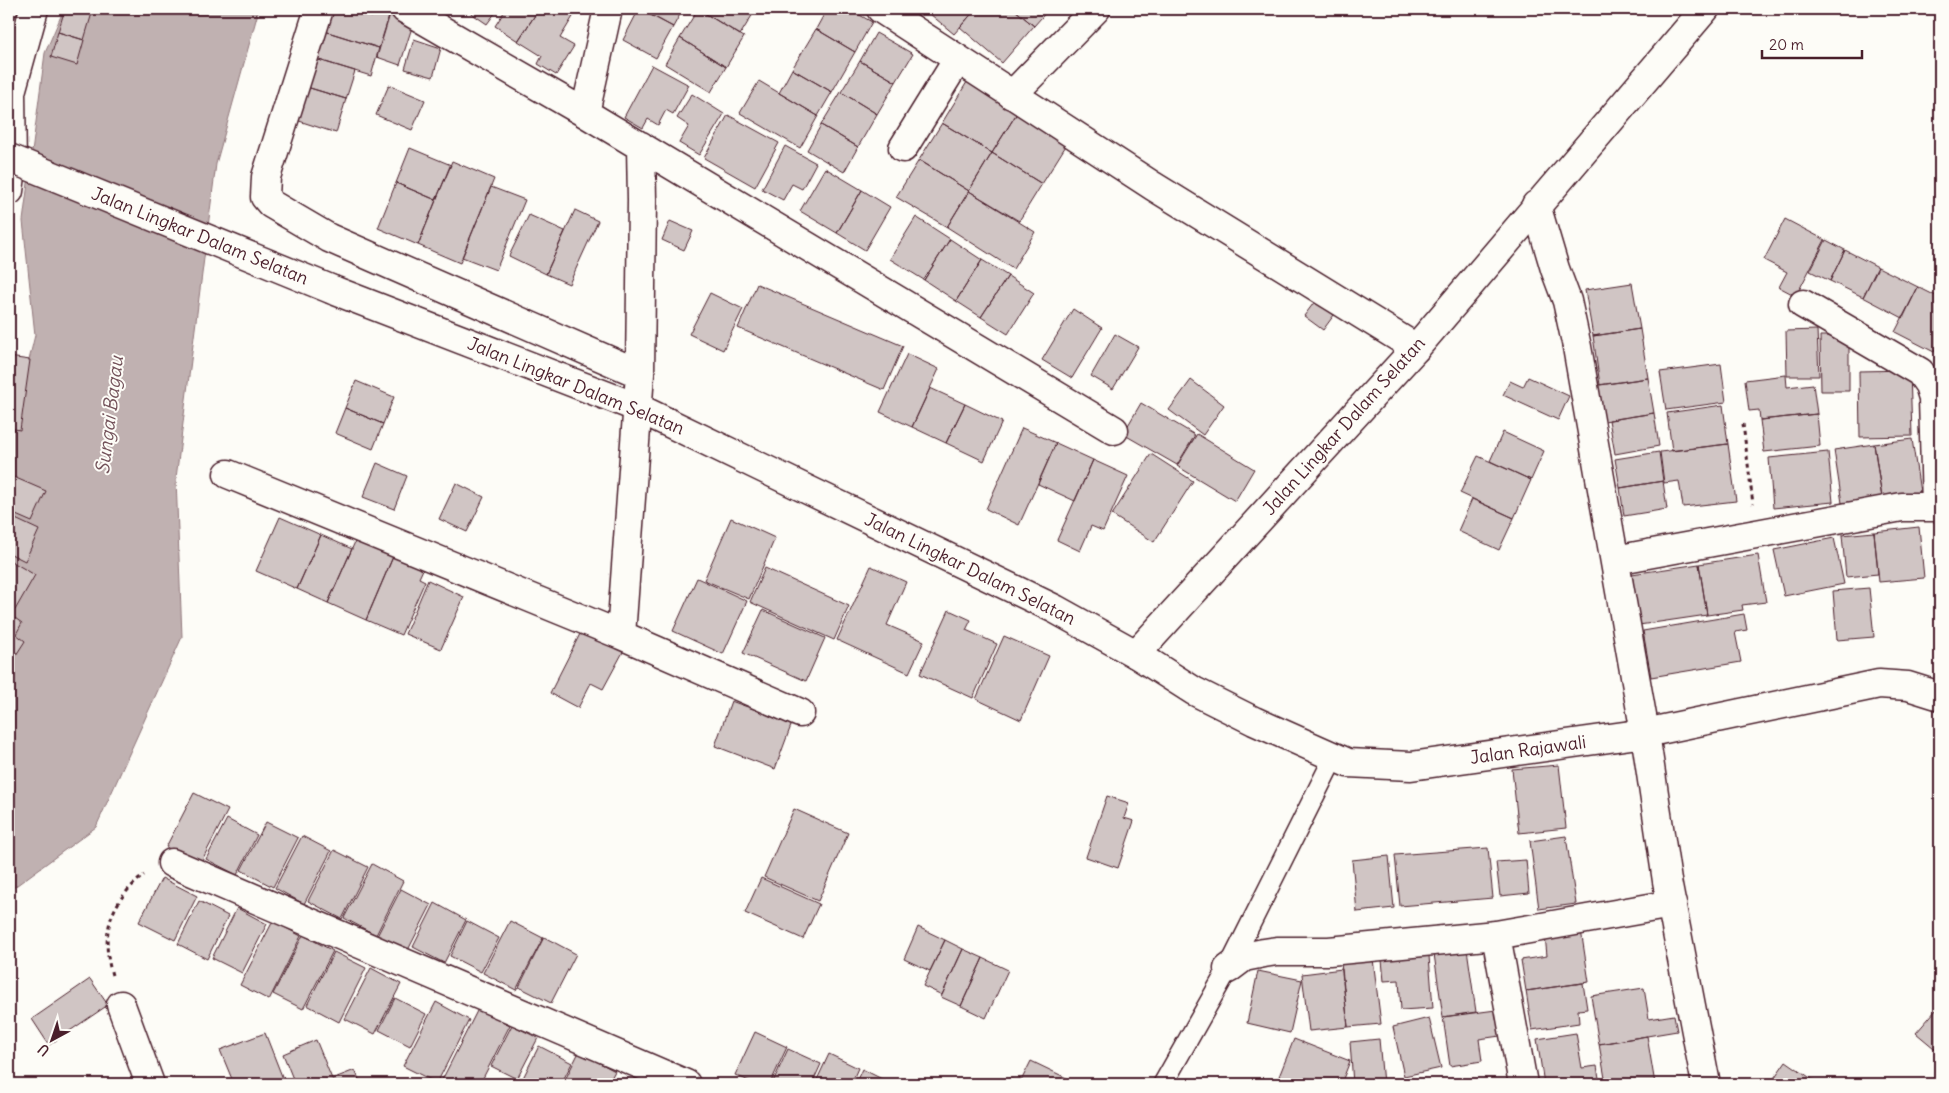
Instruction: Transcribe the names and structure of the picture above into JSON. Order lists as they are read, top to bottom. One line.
{"streets":{"street":["Jalan Lingkar Dalam Selatan","Jalan Rajawali"]},"crossings":[["Jalan Lingkar Dalam Selatan","Jalan Rajawali"]],"water":["Sungai Bagau"],"scale_bar":"20 m","north":"bottom left"}
